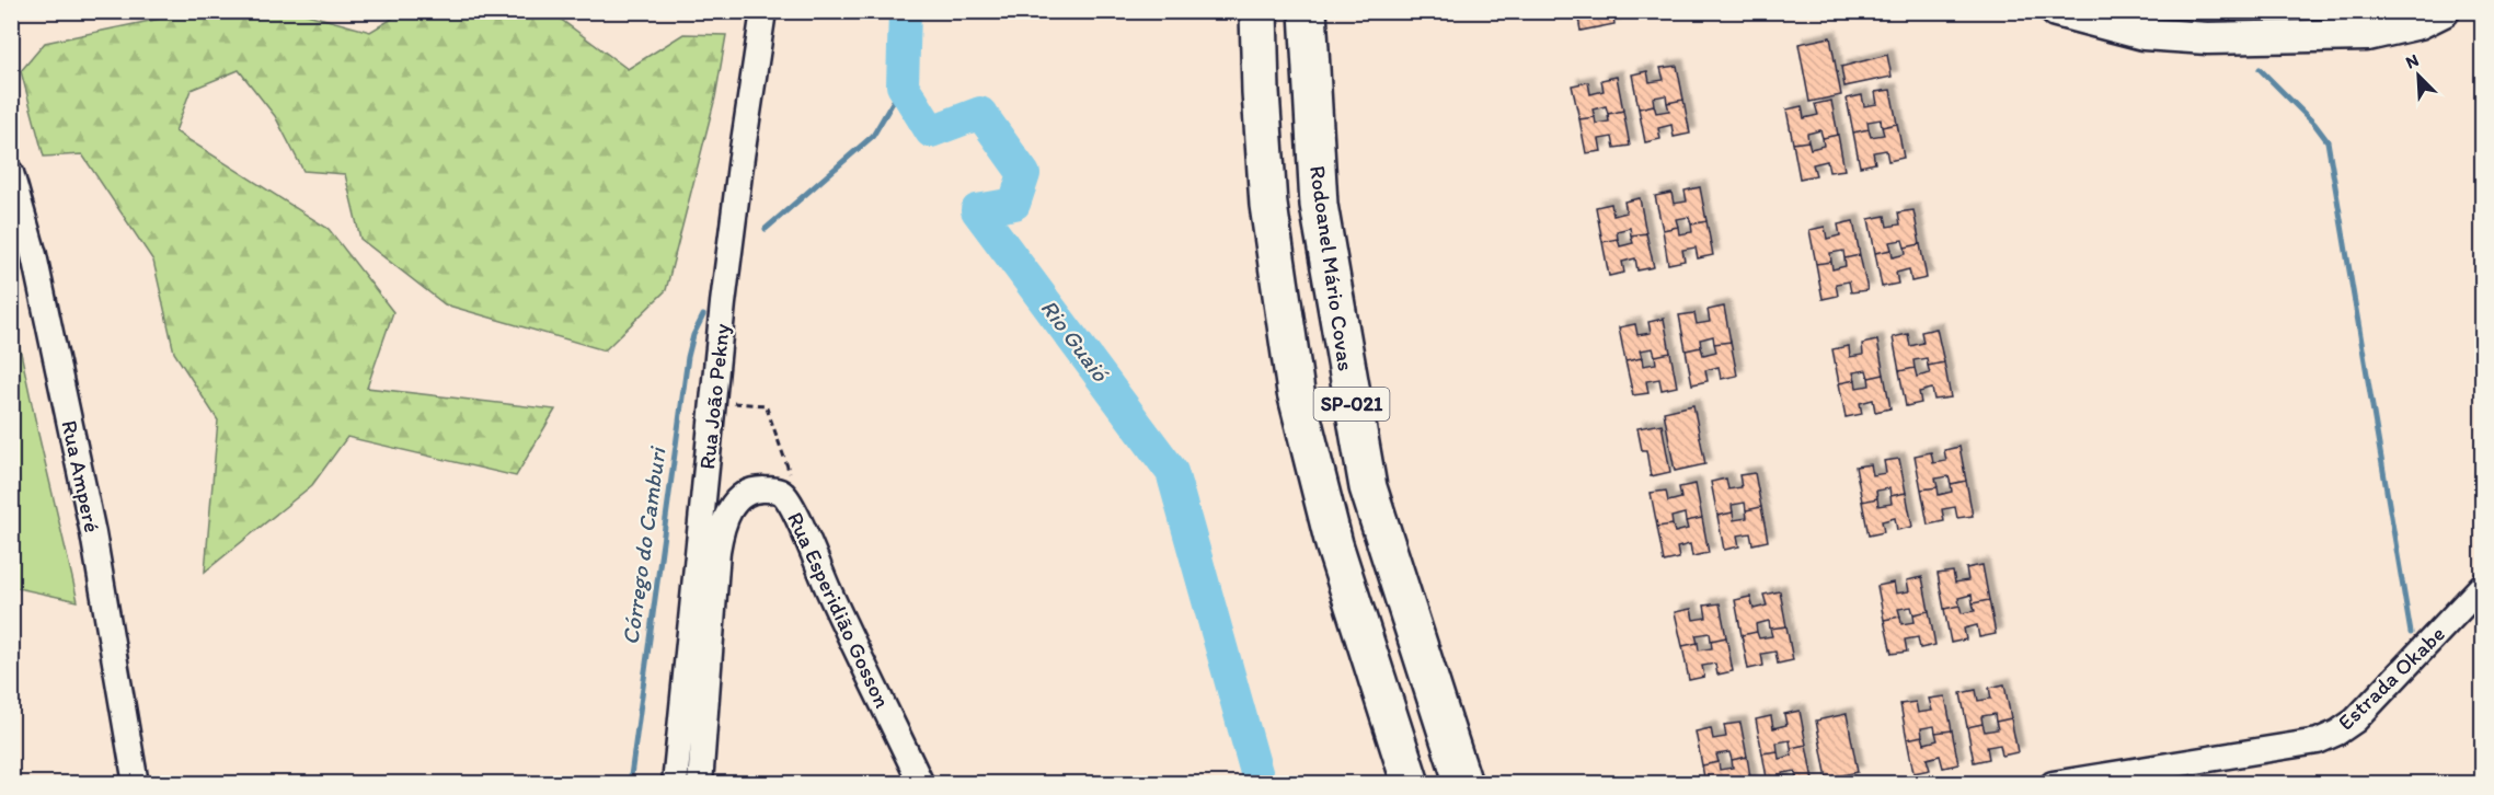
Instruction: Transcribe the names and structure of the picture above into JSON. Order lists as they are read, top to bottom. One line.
{"streets":{"highway":["Rodoanel Mário Covas","SP-021"],"street":["Rua João Pekny","Rua Amperé","Rua Esperidião Gosson","Estrada Okabe"]},"water":["Rio Guaió","Córrego do Camburi"],"north":"top left"}
